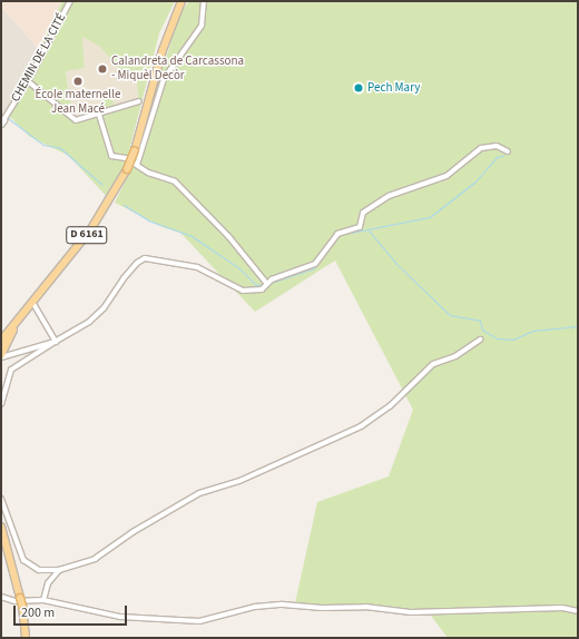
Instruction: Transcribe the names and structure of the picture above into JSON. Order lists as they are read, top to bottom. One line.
{"streets":{"main road":["D 6161"],"street":["CHEMIN DE LA CITÉ"]},"places":["Calandreta de Carcassona - Miquèl Decòr","École maternelle Jean Macé","Pech Mary"],"scale_bar":"200 m"}
